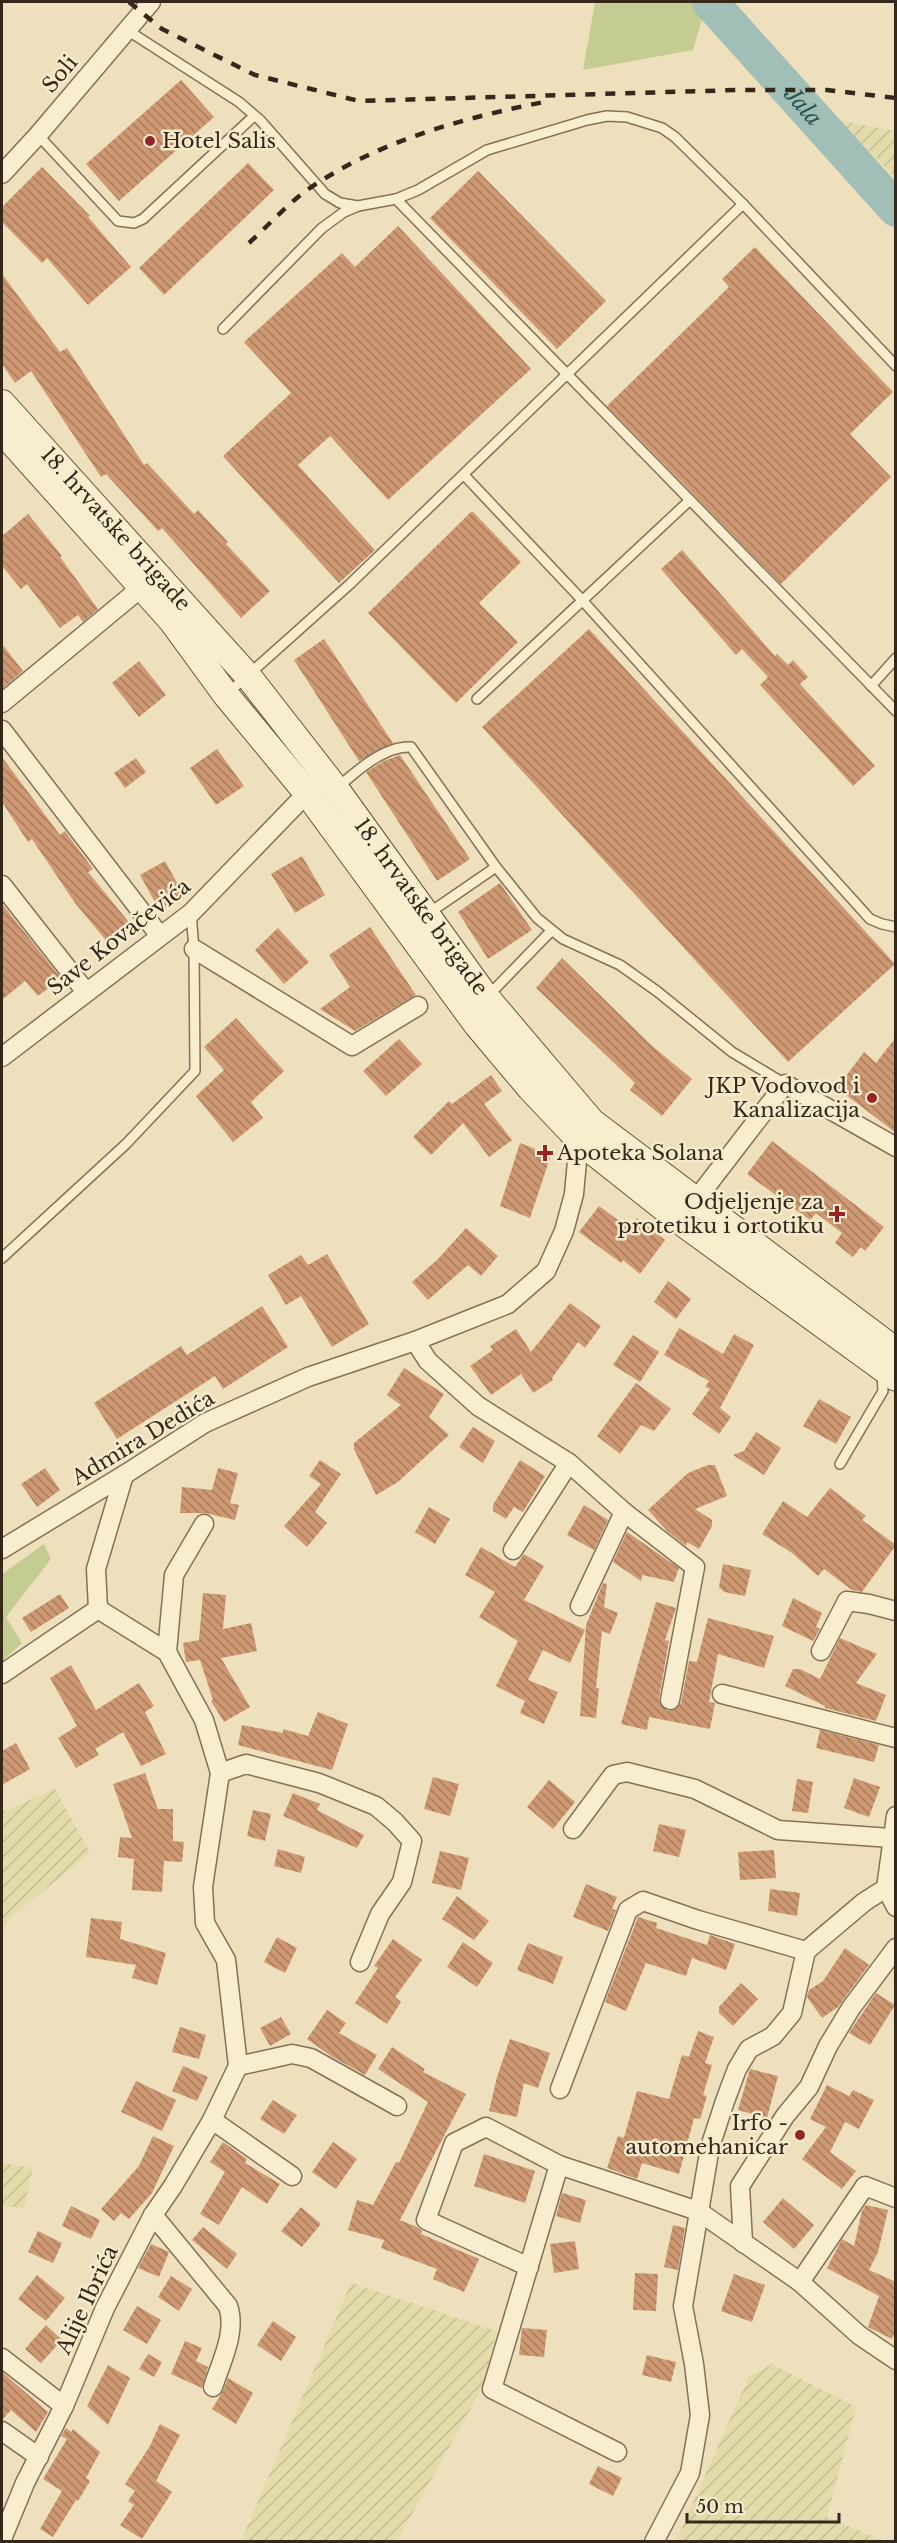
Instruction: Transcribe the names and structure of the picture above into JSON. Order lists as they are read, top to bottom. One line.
{"streets":{"main road":["18. hrvatske brigade"],"street":["Soli","Save Kovačevića","Admira Dedića","Alije Ibrića"]},"crossings":[["18. hrvatske brigade","Save Kovačevića"],["18. hrvatske brigade","Admira Dedića"]],"water":["Jala"],"places":{"other":["Hotel Salis","JKP Vodovod i Kanalizacija","Irfo - automehanicar"],"health":["Apoteka Solana","Odjeljenje za protetiku i ortotiku"]},"scale_bar":"50 m"}
